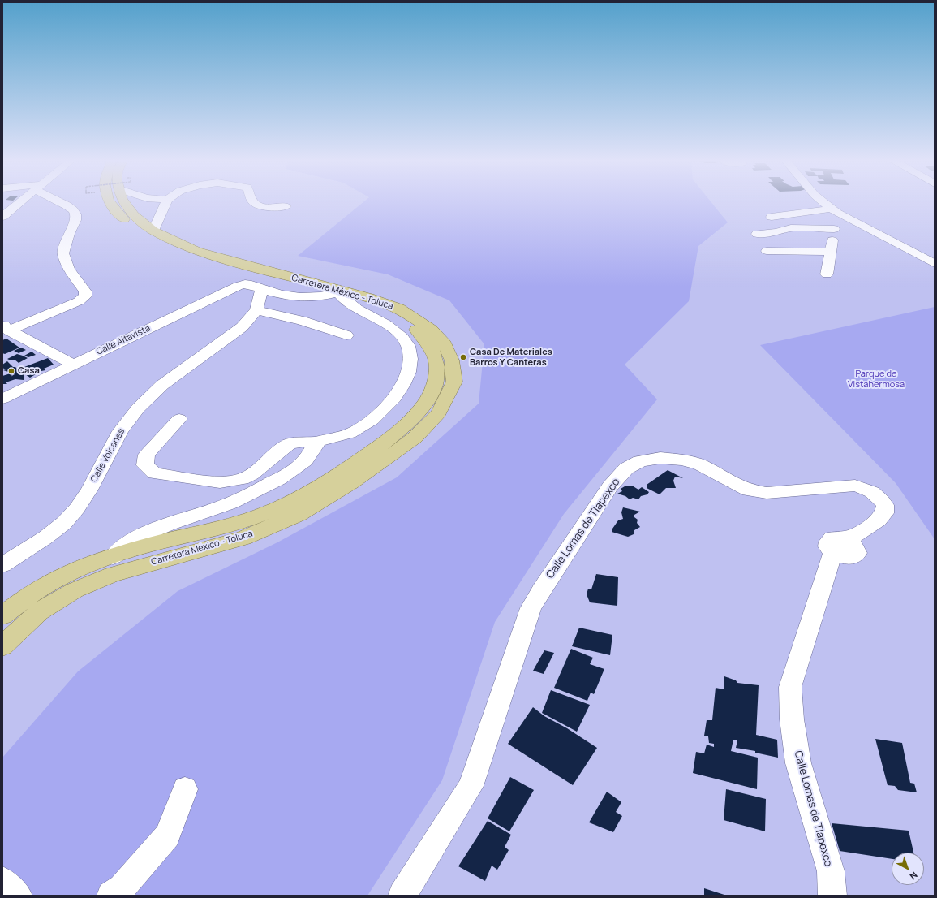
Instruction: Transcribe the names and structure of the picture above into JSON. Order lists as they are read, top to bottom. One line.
{"streets":{"main road":["Carretera México - Toluca"],"street":["Calle Altavista","Calle Volcanes","Calle Lomas de Tlapexco"]},"crossings":[["Calle Altavista","Calle Volcanes"]],"parks":["Parque de VIstahermosa"],"places":["Casa De Materiales Barros Y Canteras","Casa"],"north":"bottom right"}
